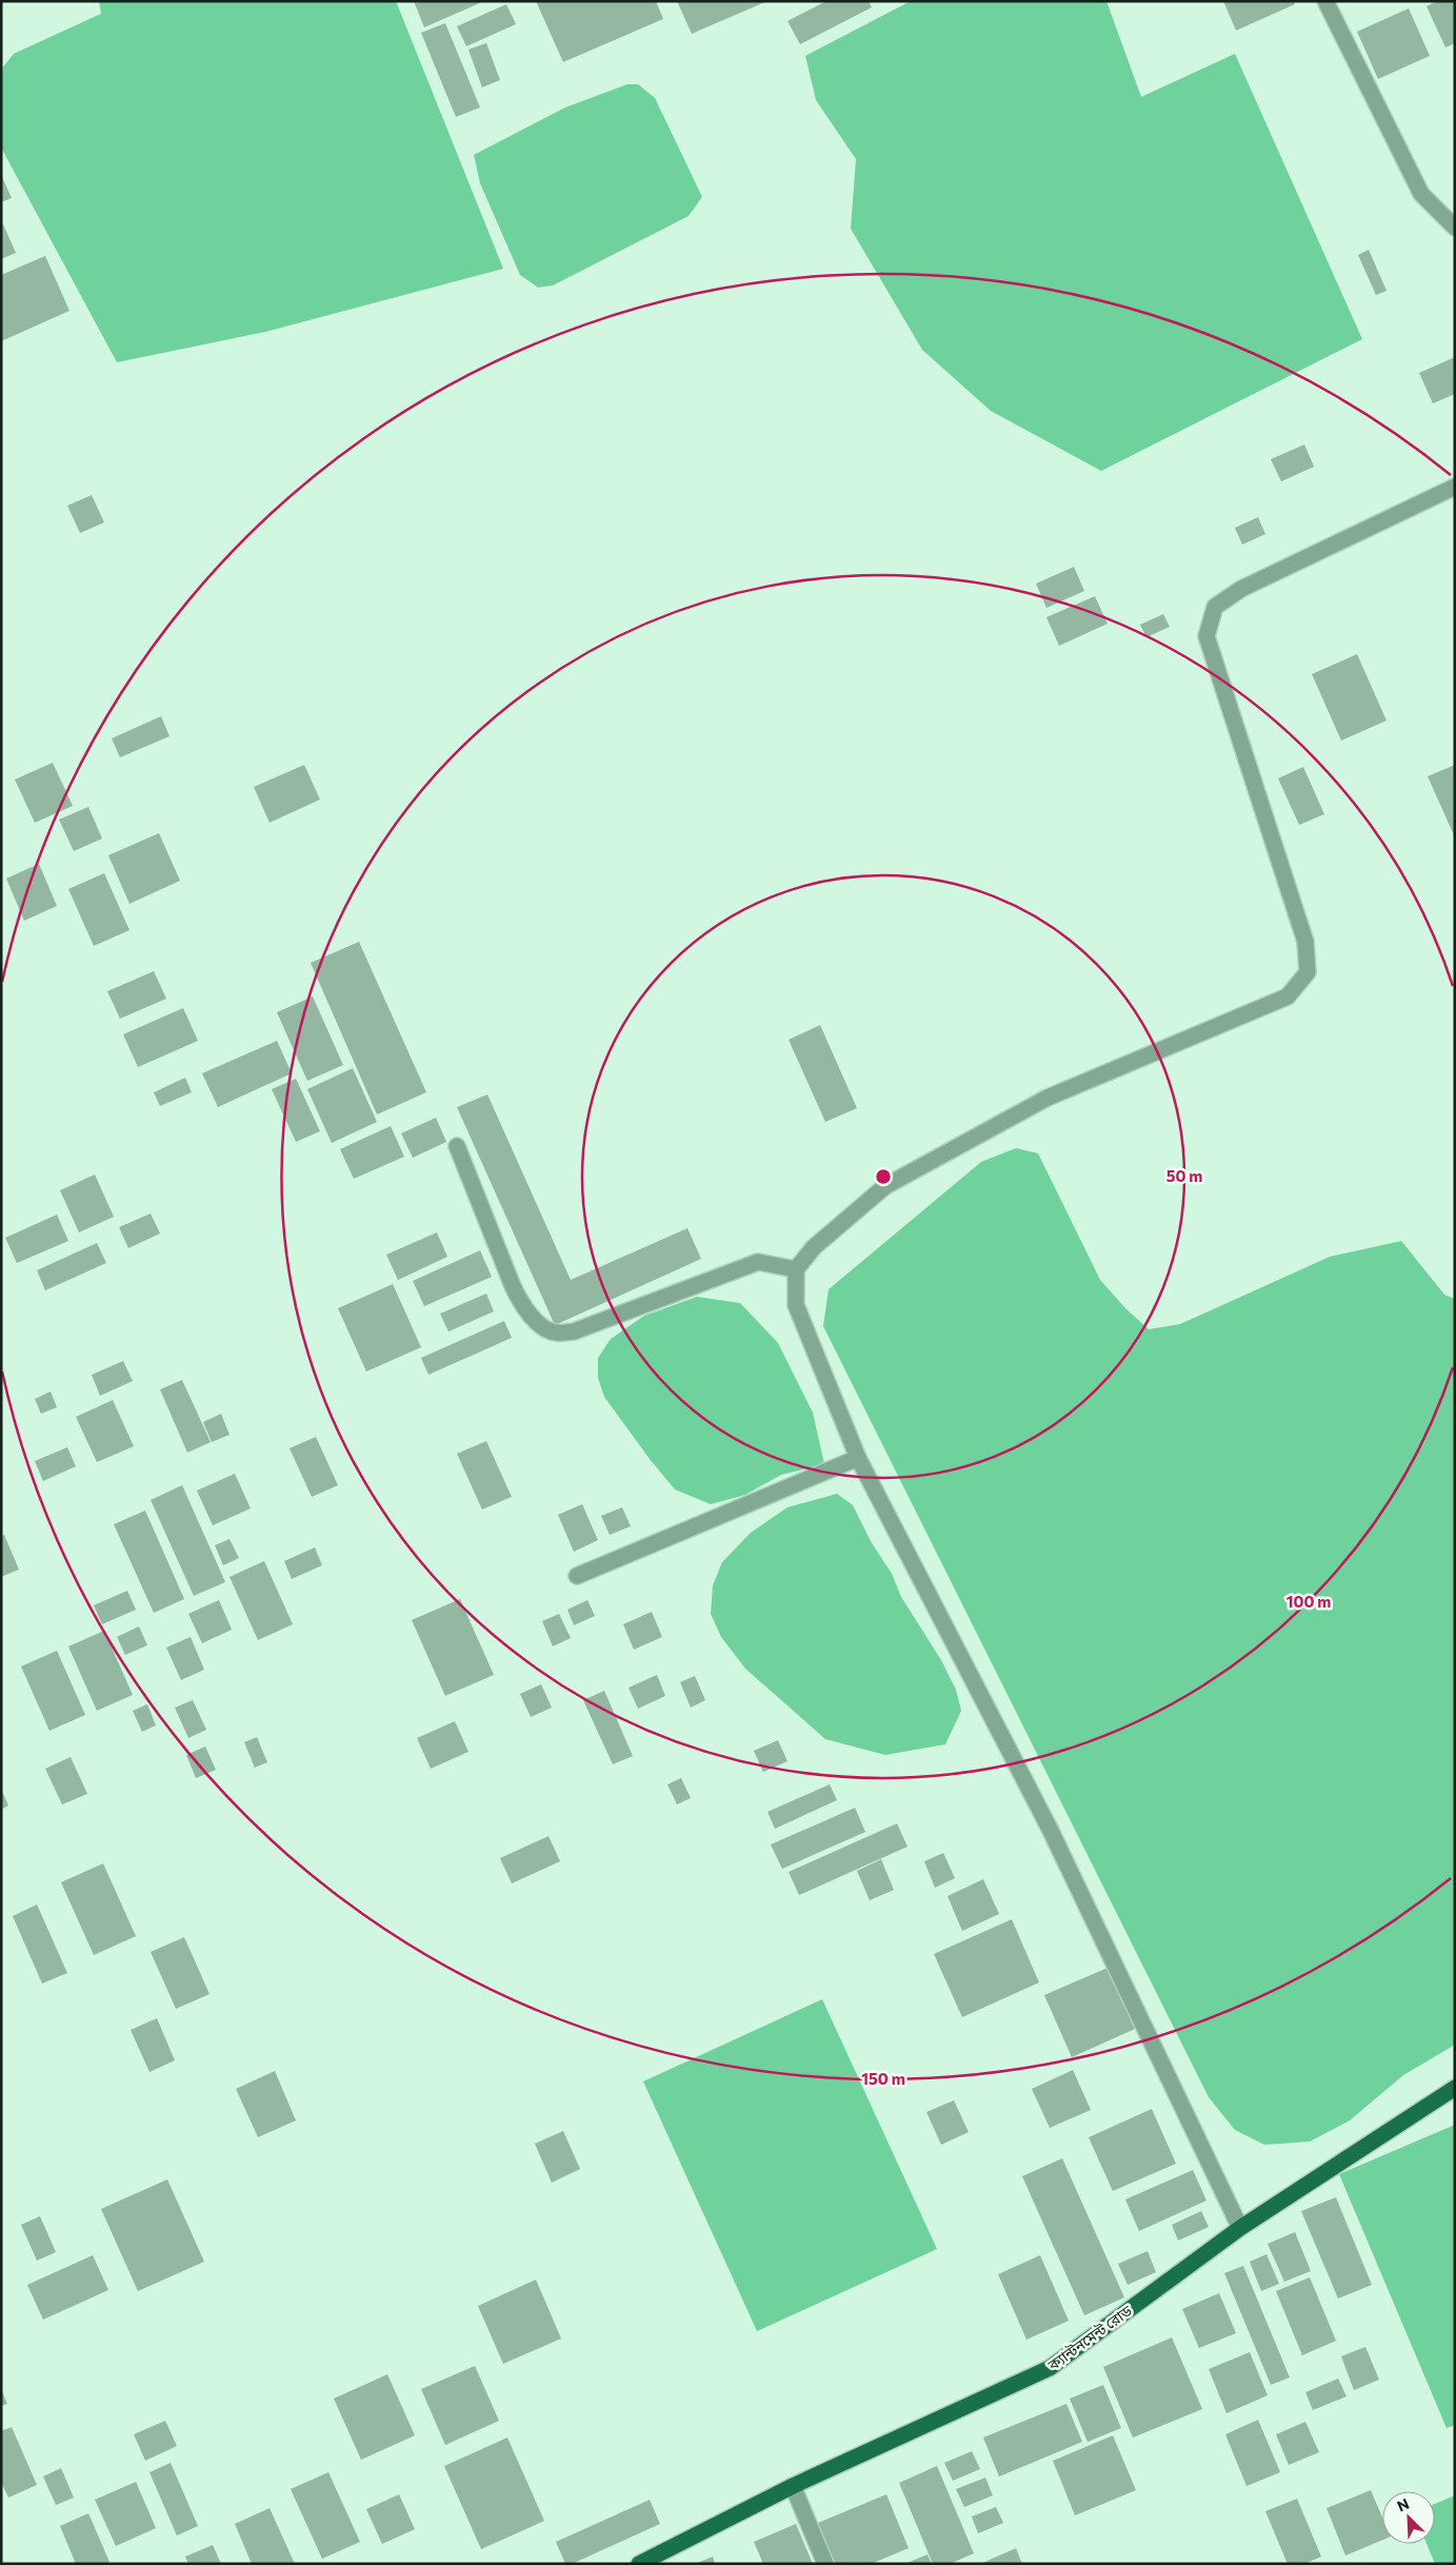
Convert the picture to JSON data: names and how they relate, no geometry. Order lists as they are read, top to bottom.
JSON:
{
  "streets": {
    "main road": ["ক্যান্টনমেন্ট রোড"]
  },
  "north": "top left",
  "rings": ["50 m", "100 m", "150 m"]
}
